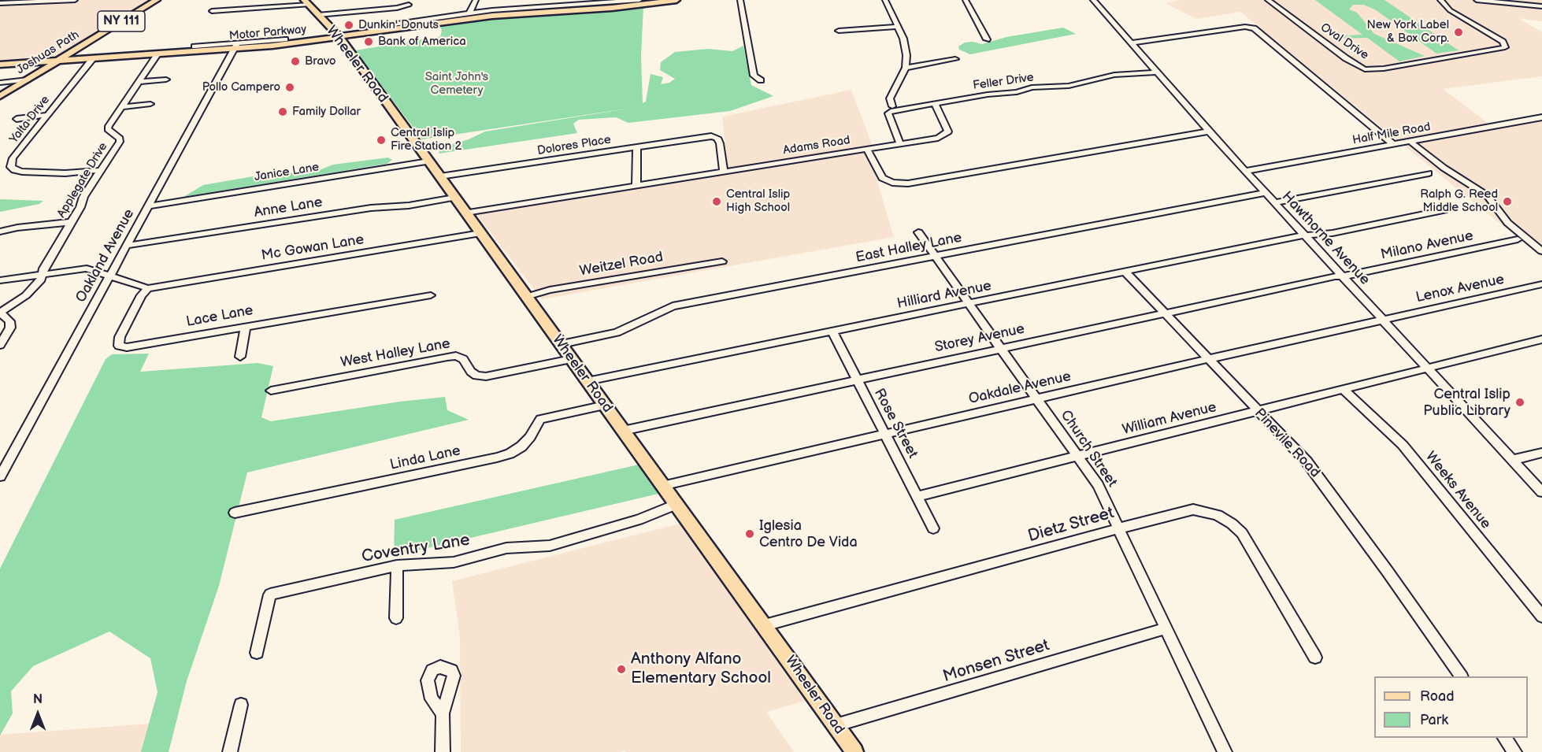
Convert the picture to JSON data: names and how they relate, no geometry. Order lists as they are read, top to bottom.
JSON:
{
  "streets": {
    "main road": [
      "NY 111",
      "Motor Parkway",
      "Joshuas Path",
      "Wheeler Road"
    ],
    "street": [
      "Oval Drive",
      "Feller Drive",
      "Yalta Drive",
      "Half Mile Road",
      "Dolores Place",
      "Adams Road",
      "Janice Lane",
      "Applegate Drive",
      "Anne Lane",
      "Hawthorne Avenue",
      "Milano Avenue",
      "Mc Gowan Lane",
      "East Halley Lane",
      "Oakland Avenue",
      "Weitzel Road",
      "Lenox Avenue",
      "Hilliard Avenue",
      "Lace Lane",
      "Storey Avenue",
      "West Halley Lane",
      "Oakdale Avenue",
      "William Avenue",
      "Rose Street",
      "Pinevile Road",
      "Church Street",
      "Linda Lane",
      "Weeks Avenue",
      "Dietz Street",
      "Coventry Lane",
      "Monsen Street"
    ]
  },
  "crossings": [
    ["Motor Parkway", "Joshuas Path"],
    ["Motor Parkway", "Wheeler Road"],
    ["Motor Parkway", "Yalta Drive"],
    ["Motor Parkway", "Applegate Drive"],
    ["Motor Parkway", "Oakland Avenue"],
    ["Wheeler Road", "Dolores Place"],
    ["Wheeler Road", "Adams Road"],
    ["Wheeler Road", "Janice Lane"],
    ["Wheeler Road", "Anne Lane"],
    ["Wheeler Road", "Mc Gowan Lane"],
    ["Wheeler Road", "East Halley Lane"],
    ["Wheeler Road", "Weitzel Road"],
    ["Wheeler Road", "Hilliard Avenue"],
    ["Wheeler Road", "Storey Avenue"],
    ["Wheeler Road", "West Halley Lane"],
    ["Wheeler Road", "Oakdale Avenue"],
    ["Wheeler Road", "Linda Lane"],
    ["Wheeler Road", "Dietz Street"],
    ["Wheeler Road", "Coventry Lane"],
    ["Wheeler Road", "Monsen Street"],
    ["Feller Drive", "Hawthorne Avenue"],
    ["Yalta Drive", "Applegate Drive"],
    ["Half Mile Road", "Hawthorne Avenue"],
    ["Dolores Place", "Adams Road"],
    ["Adams Road", "Hawthorne Avenue"],
    ["Janice Lane", "Oakland Avenue"],
    ["Anne Lane", "Oakland Avenue"],
    ["Hawthorne Avenue", "Milano Avenue"],
    ["Hawthorne Avenue", "East Halley Lane"],
    ["Hawthorne Avenue", "Lenox Avenue"],
    ["Hawthorne Avenue", "Hilliard Avenue"],
    ["Hawthorne Avenue", "Storey Avenue"],
    ["Hawthorne Avenue", "Oakdale Avenue"],
    ["Hawthorne Avenue", "William Avenue"],
    ["Milano Avenue", "Storey Avenue"],
    ["Mc Gowan Lane", "Lace Lane"],
    ["East Halley Lane", "Church Street"],
    ["Lenox Avenue", "Oakdale Avenue"],
    ["Hilliard Avenue", "Rose Street"],
    ["Hilliard Avenue", "Pinevile Road"],
    ["Hilliard Avenue", "Church Street"],
    ["Storey Avenue", "Rose Street"],
    ["Storey Avenue", "Pinevile Road"],
    ["Storey Avenue", "Church Street"],
    ["Oakdale Avenue", "Rose Street"],
    ["Oakdale Avenue", "Pinevile Road"],
    ["Oakdale Avenue", "Church Street"],
    ["William Avenue", "Rose Street"],
    ["William Avenue", "Pinevile Road"],
    ["William Avenue", "Church Street"],
    ["William Avenue", "Weeks Avenue"],
    ["Church Street", "Dietz Street"],
    ["Church Street", "Monsen Street"]
  ],
  "parks": ["Saint John's Cemetery"],
  "places": [
    "Dunkin' Donuts",
    "New York Label & Box Corp.",
    "Bank of America",
    "Bravo",
    "Pollo Campero",
    "Family Dollar",
    "Central Islip Fire Station 2",
    "Central Islip High School",
    "Ralph G. Reed Middle School",
    "Central Islip Public Library",
    "Iglesia Centro De Vida",
    "Anthony Alfano Elementary School"
  ],
  "legend": ["Road", "Park"],
  "north": "top"
}
